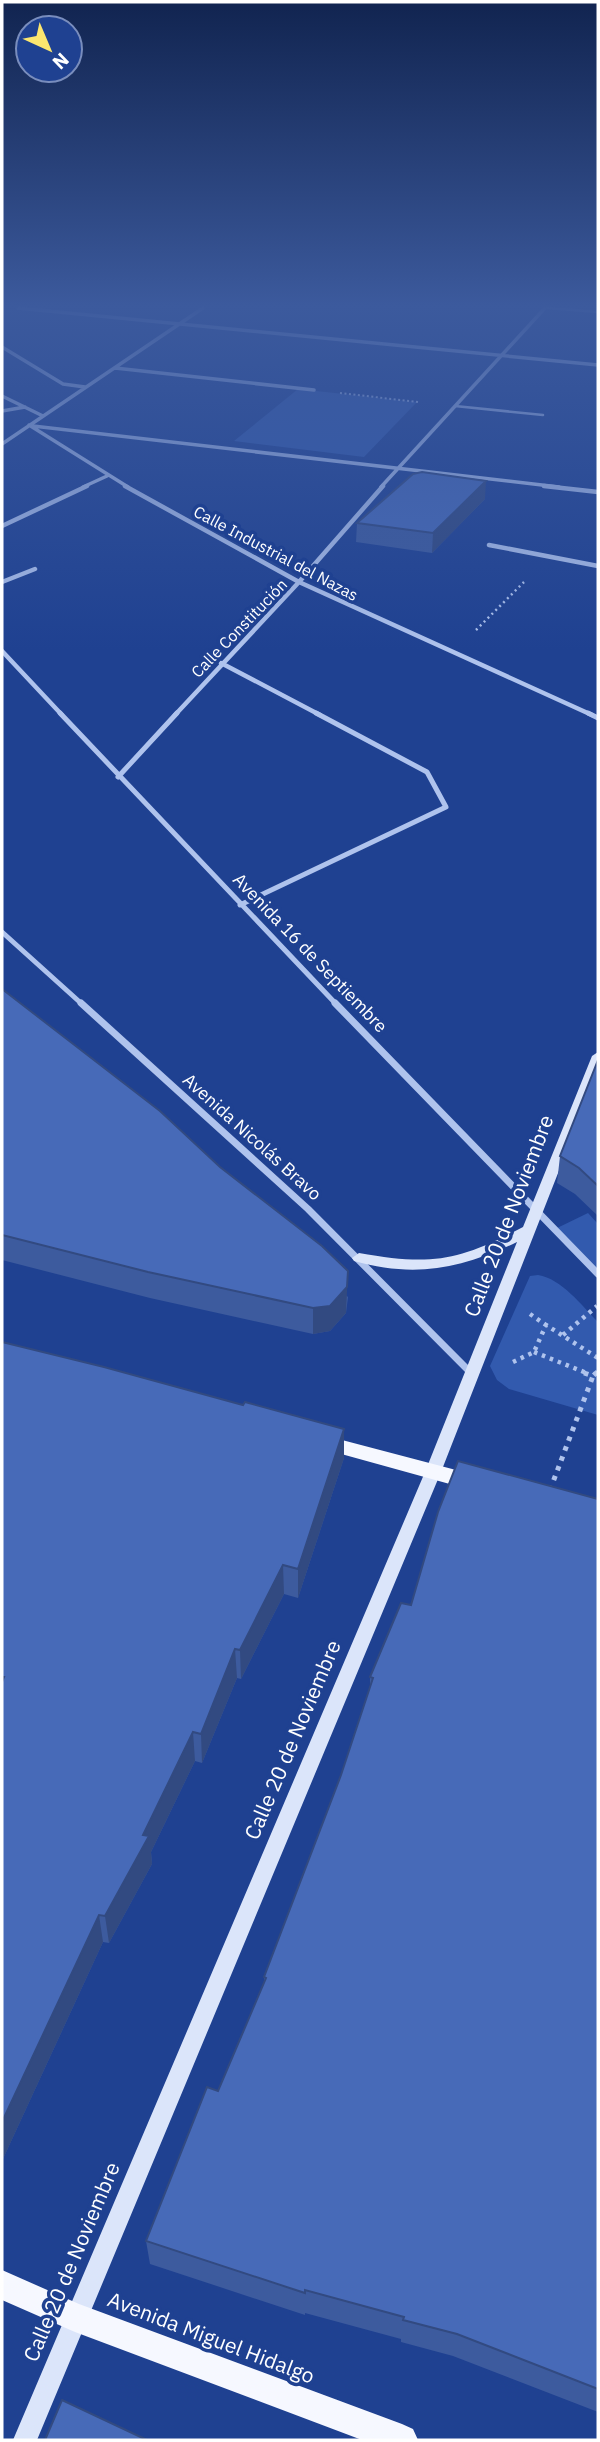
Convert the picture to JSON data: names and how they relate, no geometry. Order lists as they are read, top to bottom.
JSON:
{
  "streets": {
    "main road": ["Calle 20 de Noviembre", "Avenida Miguel Hidalgo"],
    "street": [
      "Calle Industrial del Nazas",
      "Calle Constitución",
      "Avenida 16 de Septiembre",
      "Avenida Nicolás Bravo"
    ]
  },
  "crossings": [
    ["Calle Industrial del Nazas", "Calle Constitución"],
    ["Calle Constitución", "Avenida 16 de Septiembre"],
    ["Avenida 16 de Septiembre", "Calle 20 de Noviembre"],
    ["Avenida Nicolás Bravo", "Calle 20 de Noviembre"],
    ["Calle 20 de Noviembre", "Avenida Miguel Hidalgo"]
  ],
  "north": "bottom right"
}
